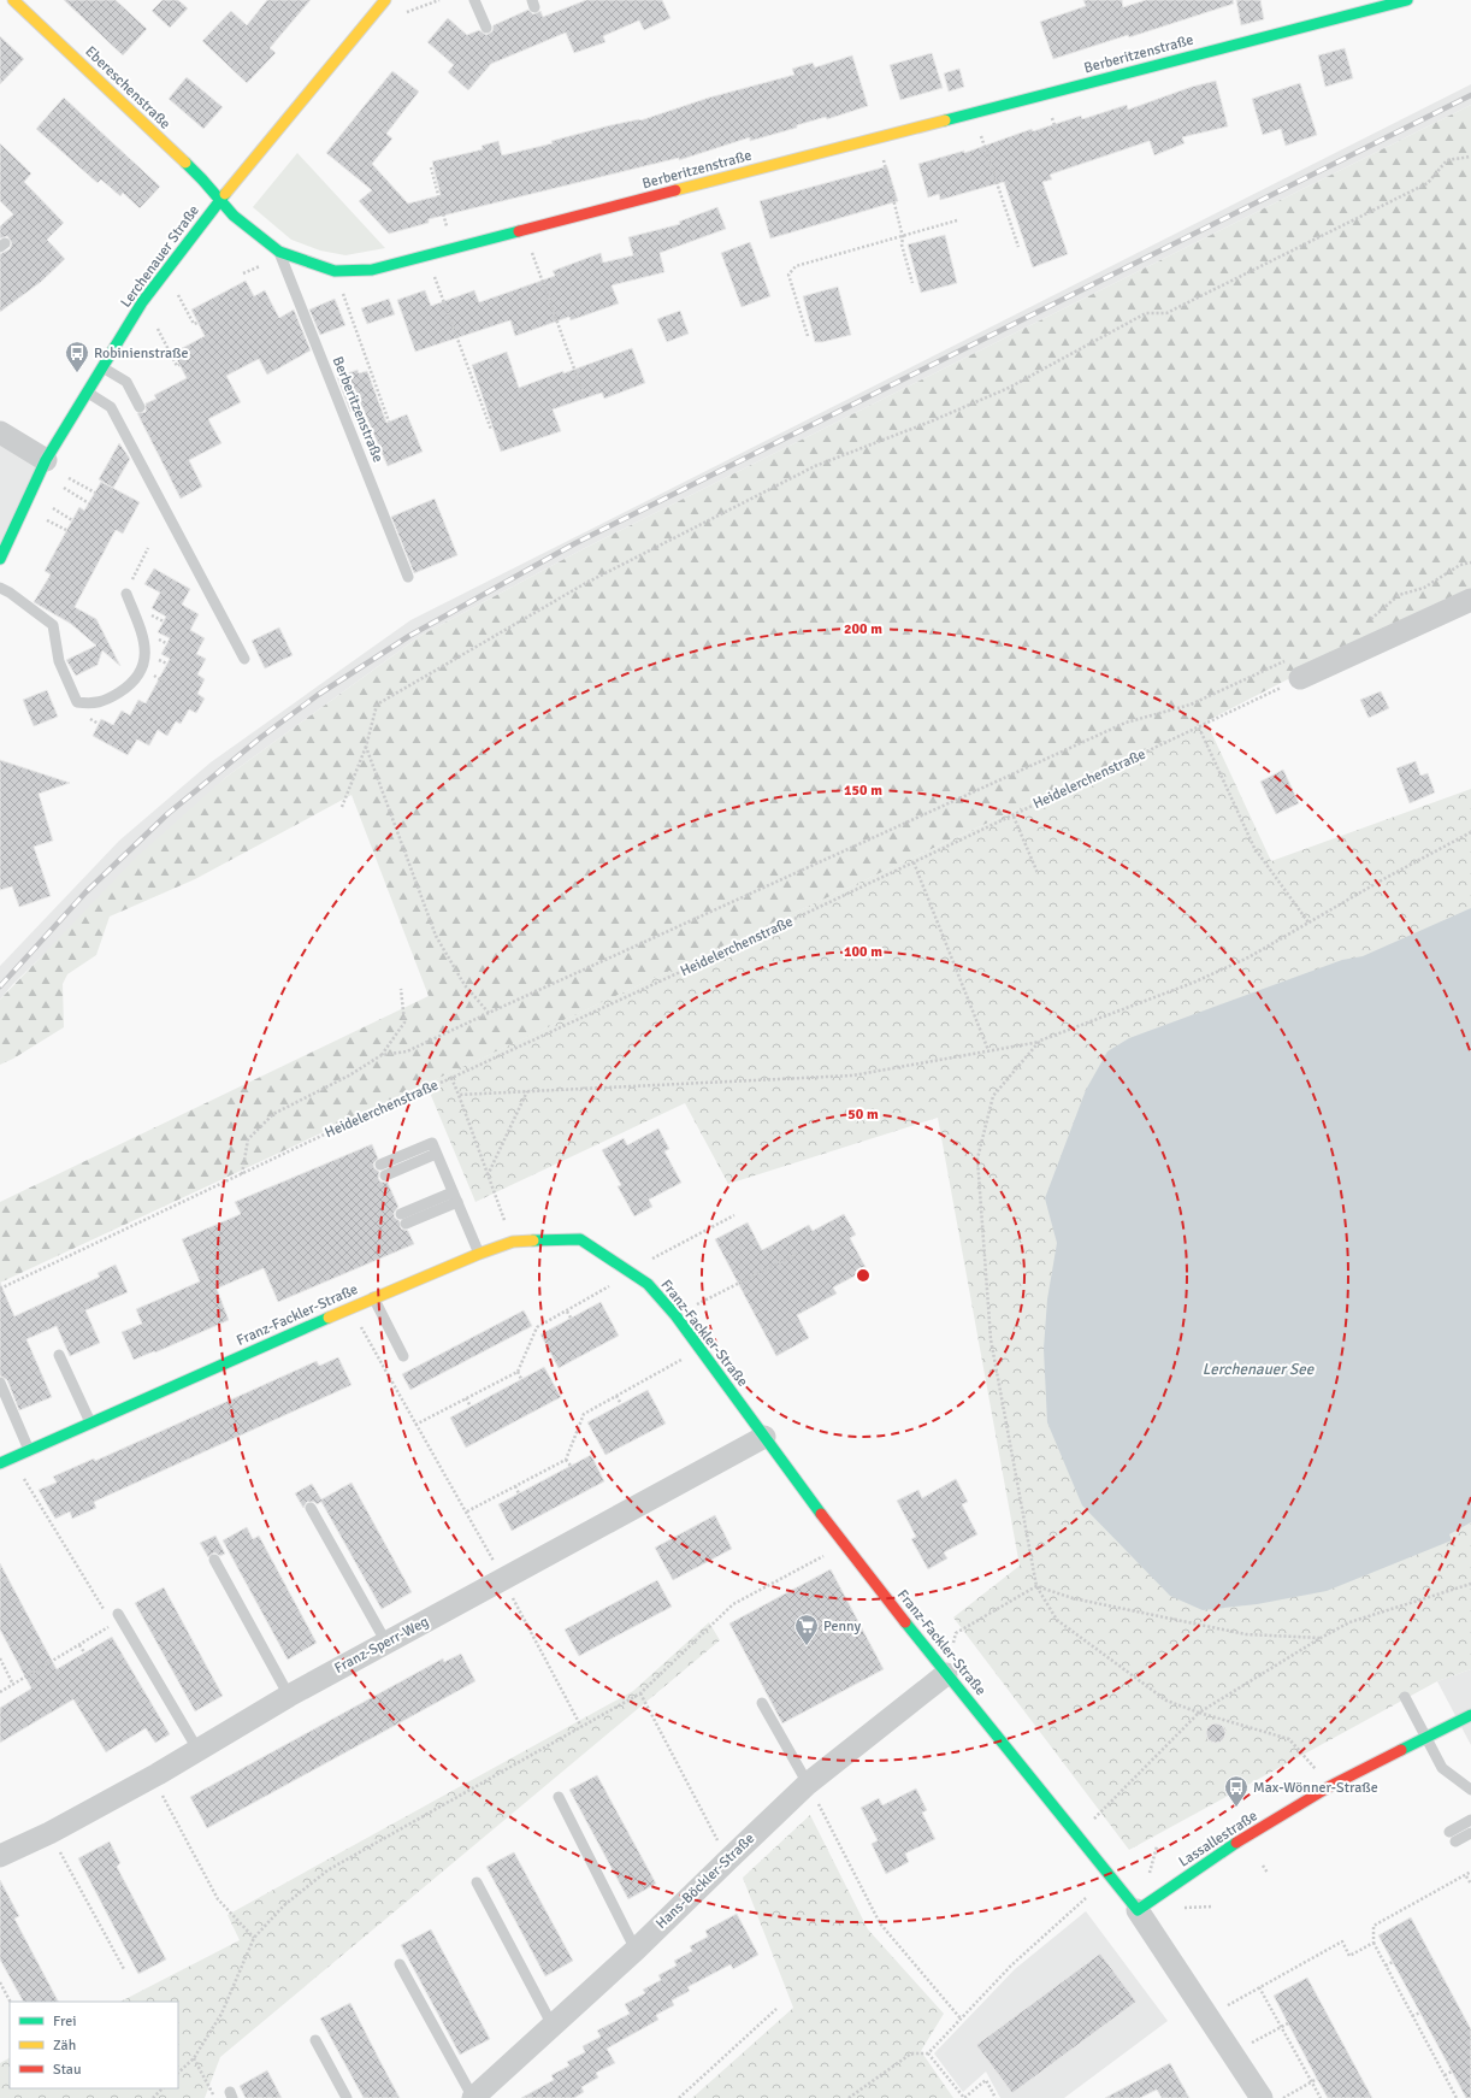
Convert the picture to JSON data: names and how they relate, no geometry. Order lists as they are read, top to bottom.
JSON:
{
  "streets": {
    "street": [
      "Berberitzenstraße",
      "Ebereschenstraße",
      "Lerchenauer Straße",
      "Franz-Fackler-Straße",
      "Franz-Sperr-Weg",
      "Lassallestraße",
      "Hans-Böckler-Straße"
    ],
    "path": ["Heidelerchenstraße"]
  },
  "crossings": [
    ["Berberitzenstraße", "Ebereschenstraße"],
    ["Berberitzenstraße", "Lerchenauer Straße"],
    ["Ebereschenstraße", "Lerchenauer Straße"],
    ["Franz-Fackler-Straße", "Franz-Sperr-Weg"],
    ["Franz-Fackler-Straße", "Lassallestraße"],
    ["Franz-Fackler-Straße", "Hans-Böckler-Straße"]
  ],
  "water": ["Lerchenauer See"],
  "places": {
    "bus stop": ["Robinienstraße", "Max-Wönner-Straße"],
    "supermarket": ["Penny"]
  },
  "legend": ["Frei", "Zäh", "Stau"],
  "rings": [
    "200 m",
    "150 m",
    "100 m",
    "50 m"
  ]
}
